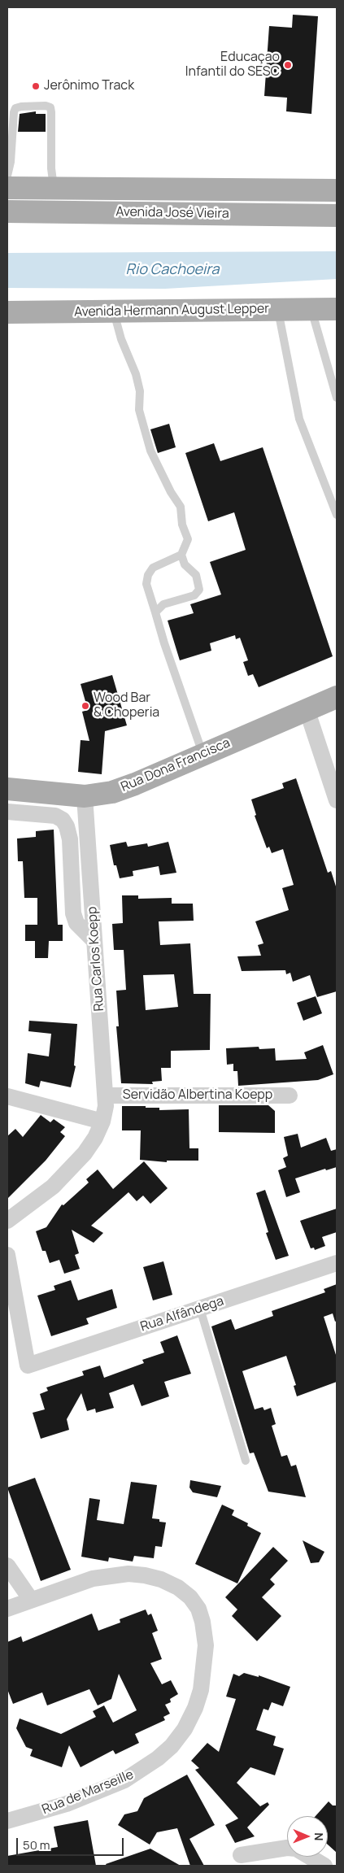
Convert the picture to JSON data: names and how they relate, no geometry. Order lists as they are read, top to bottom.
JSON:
{
  "streets": {
    "main road": ["Avenida José Vieira", "Avenida Hermann August Lepper", "Rua Dona Francisca"],
    "street": [
      "Rua Carlos Koepp",
      "Servidão Albertina Koepp",
      "Rua Alfândega",
      "Rua de Marseille"
    ]
  },
  "crossings": [
    ["Rua Dona Francisca", "Rua Carlos Koepp"],
    ["Rua Carlos Koepp", "Servidão Albertina Koepp"]
  ],
  "water": ["Rio Cachoeira"],
  "places": ["Educaçao Infantil do SESC", "Jerônimo Track", "Wood Bar & Choperia"],
  "scale_bar": "50 m",
  "north": "right"
}
